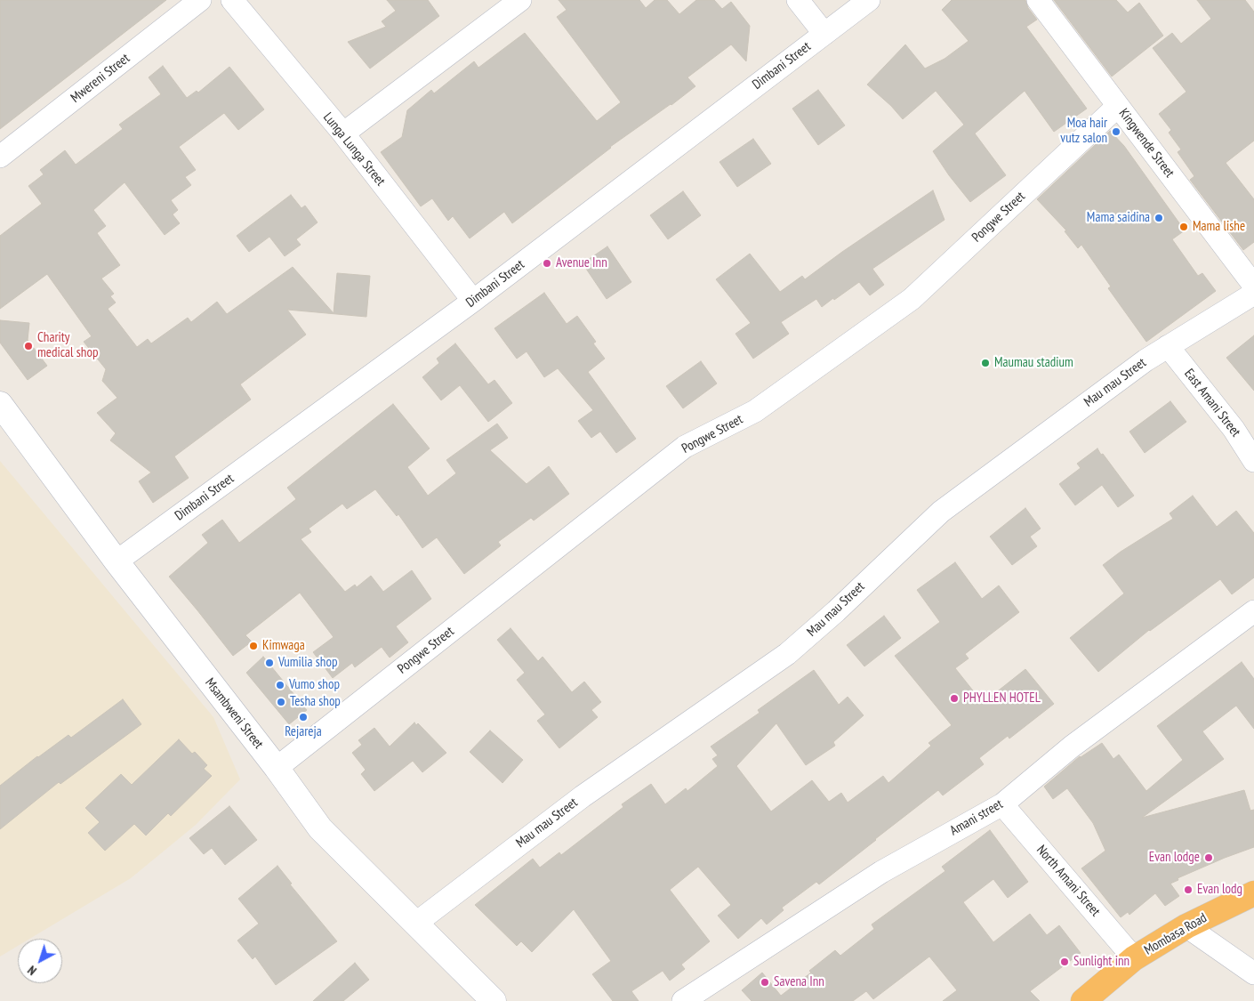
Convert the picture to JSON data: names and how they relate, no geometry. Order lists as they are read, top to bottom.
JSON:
{
  "streets": {
    "highway": ["Mombasa Road"],
    "main road": ["Msambweni Street"],
    "street": [
      "Dimbani Street",
      "Mwereni Street",
      "Kingwende Street",
      "Lunga Lunga Street",
      "Pongwe Street",
      "Mau mau Street",
      "East Amani Street",
      "Amani street",
      "North Amani Street"
    ]
  },
  "crossings": [
    ["Dimbani Street", "Lunga Lunga Street"],
    ["Dimbani Street", "Msambweni Street"],
    ["Kingwende Street", "Pongwe Street"],
    ["Pongwe Street", "Msambweni Street"],
    ["Mau mau Street", "East Amani Street"],
    ["Mau mau Street", "Msambweni Street"],
    ["Amani street", "North Amani Street"],
    ["North Amani Street", "Mombasa Road"]
  ],
  "places": [
    "Moa hair vutz salon",
    "Mama saidina",
    "Mama lishe",
    "Avenue Inn",
    "Charity medical shop",
    "Maumau stadium",
    "Kimwaga",
    "Vumilia shop",
    "Vumo shop",
    "PHYLLEN HOTEL",
    "Tesha shop",
    "Rejareja",
    "Evan lodge",
    "Evan lodg",
    "Sunlight inn",
    "Savena Inn"
  ],
  "north": "bottom left"
}
